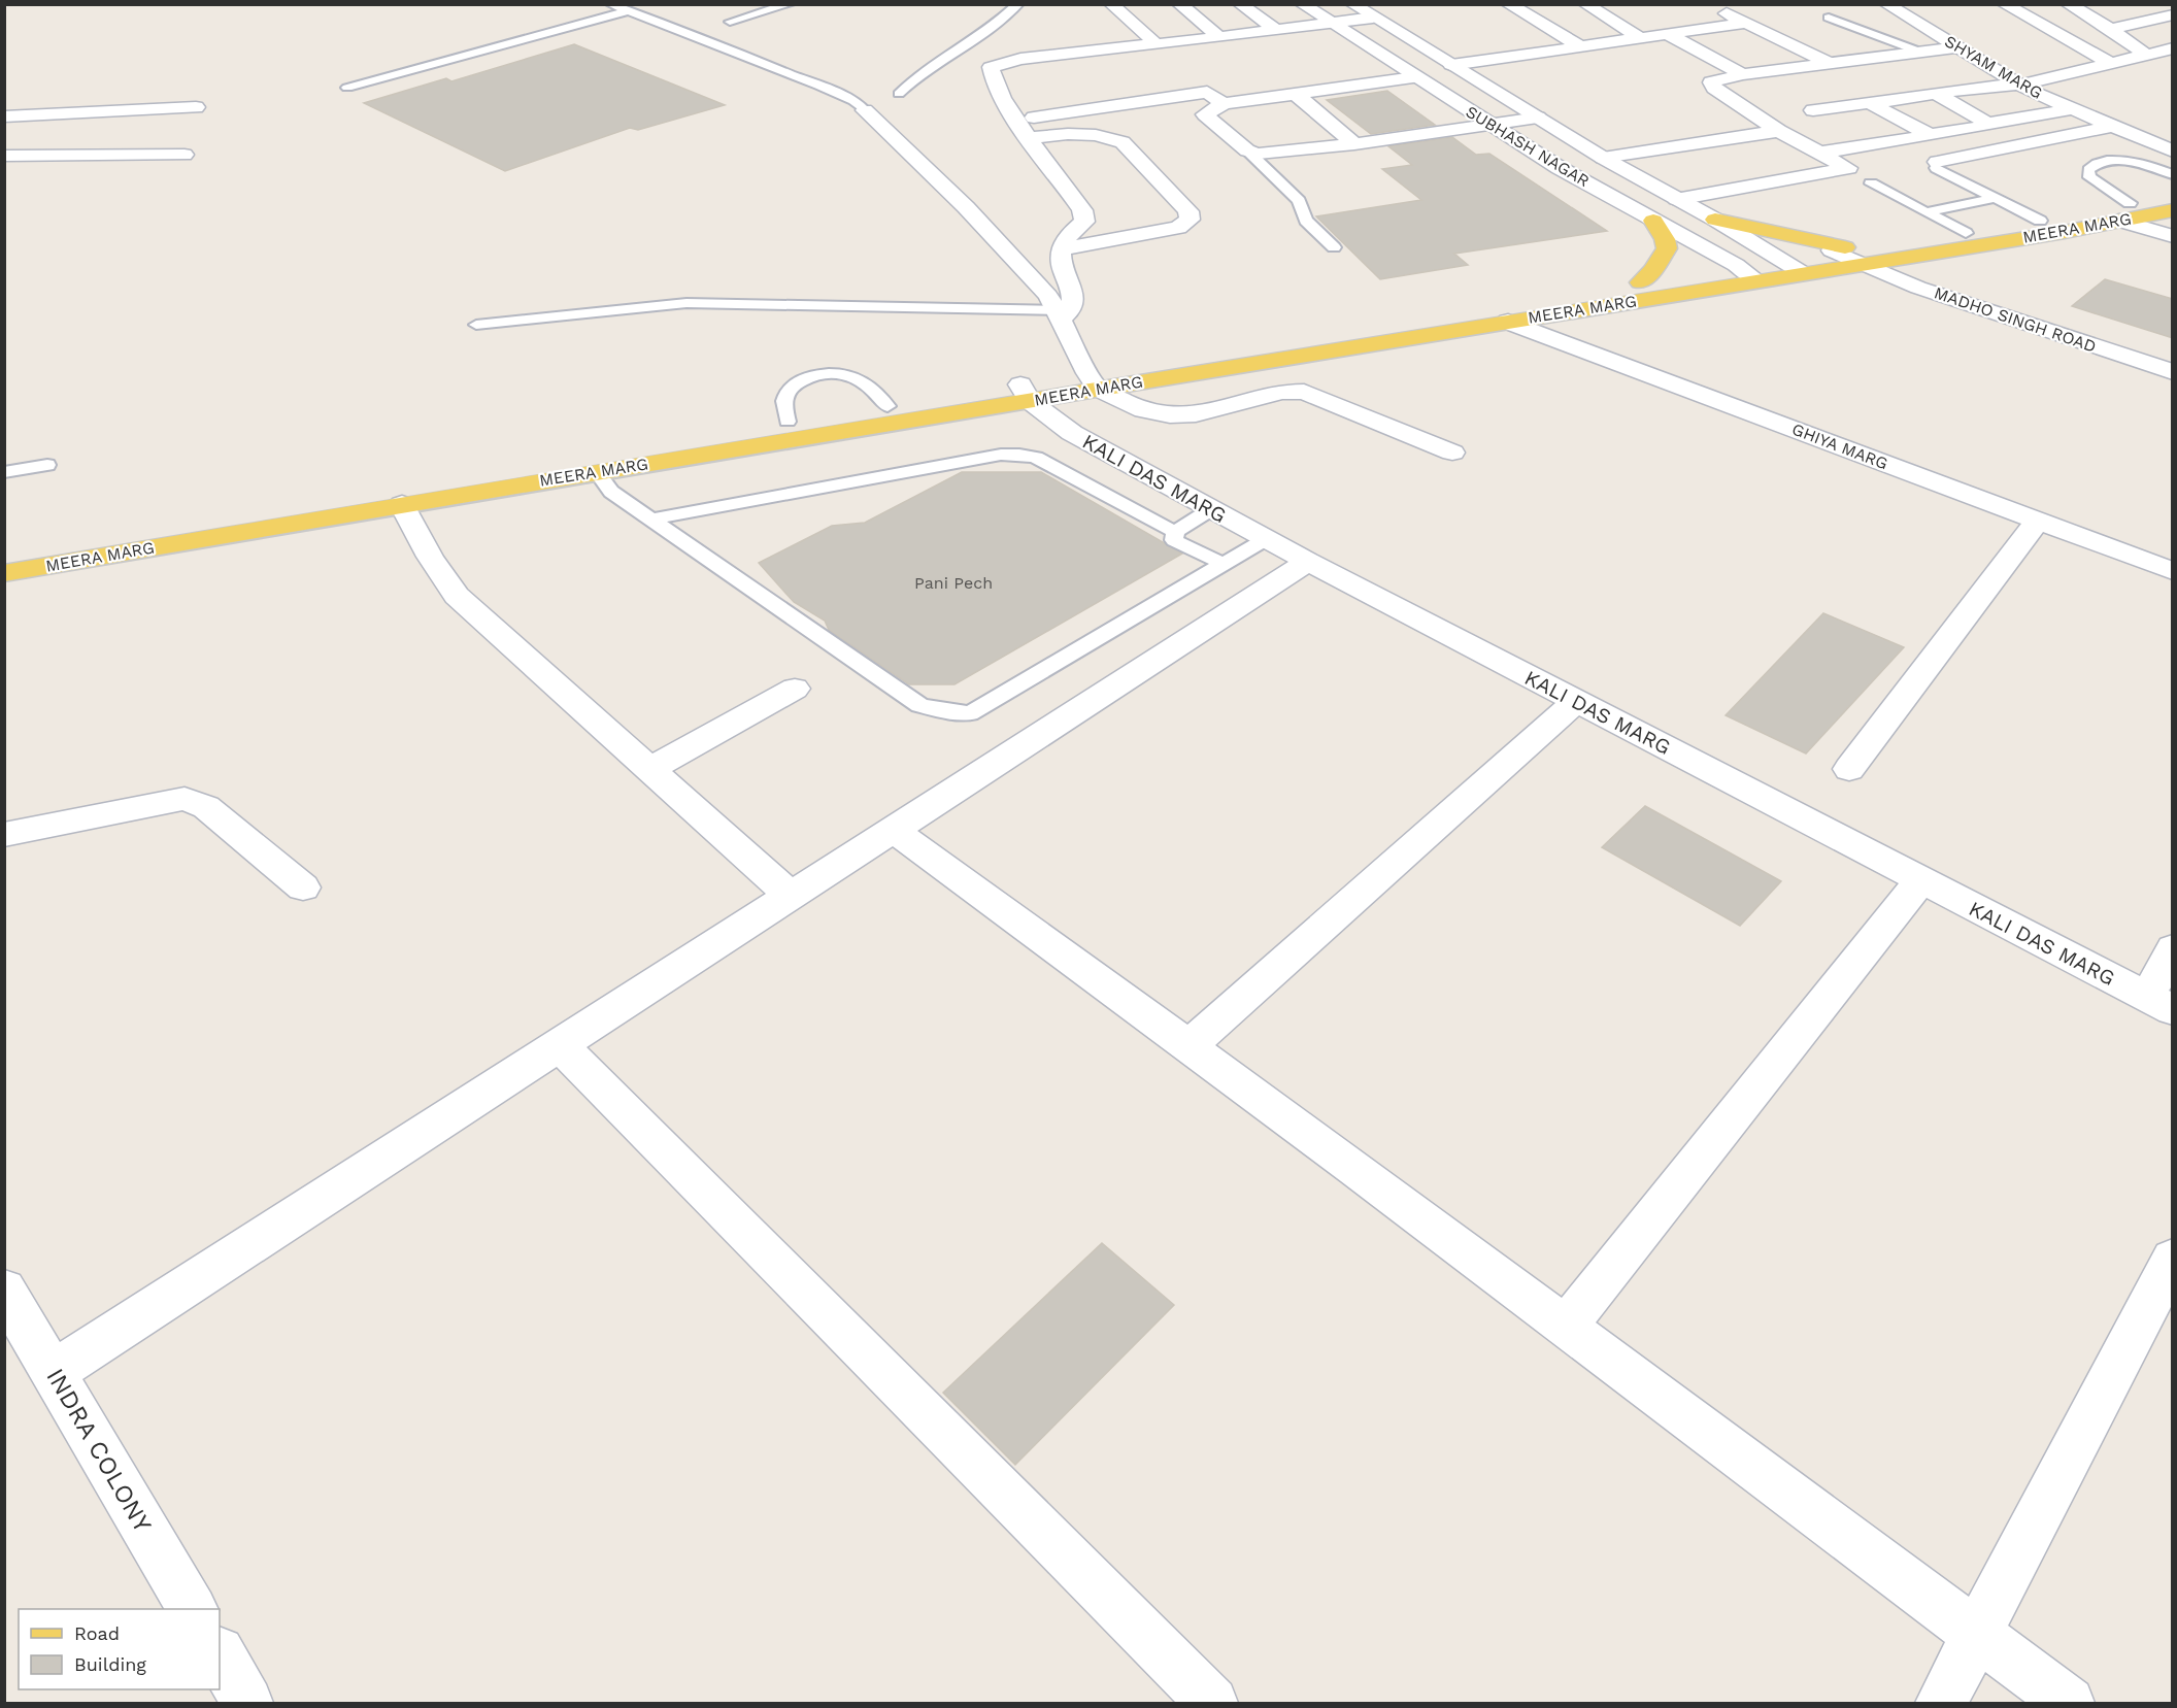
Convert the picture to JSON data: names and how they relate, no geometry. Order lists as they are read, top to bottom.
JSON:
{
  "streets": {
    "main road": ["MEERA MARG"],
    "street": [
      "SHYAM MARG",
      "SUBHASH NAGAR",
      "MADHO SINGH ROAD",
      "GHIYA MARG",
      "KALI DAS MARG",
      "INDRA COLONY"
    ]
  },
  "crossings": [
    ["SUBHASH NAGAR", "MEERA MARG"],
    ["MEERA MARG", "MADHO SINGH ROAD"],
    ["MEERA MARG", "GHIYA MARG"],
    ["MEERA MARG", "KALI DAS MARG"]
  ],
  "house_numbers": ["Pani Pech"],
  "legend": ["Road", "Building"]
}
